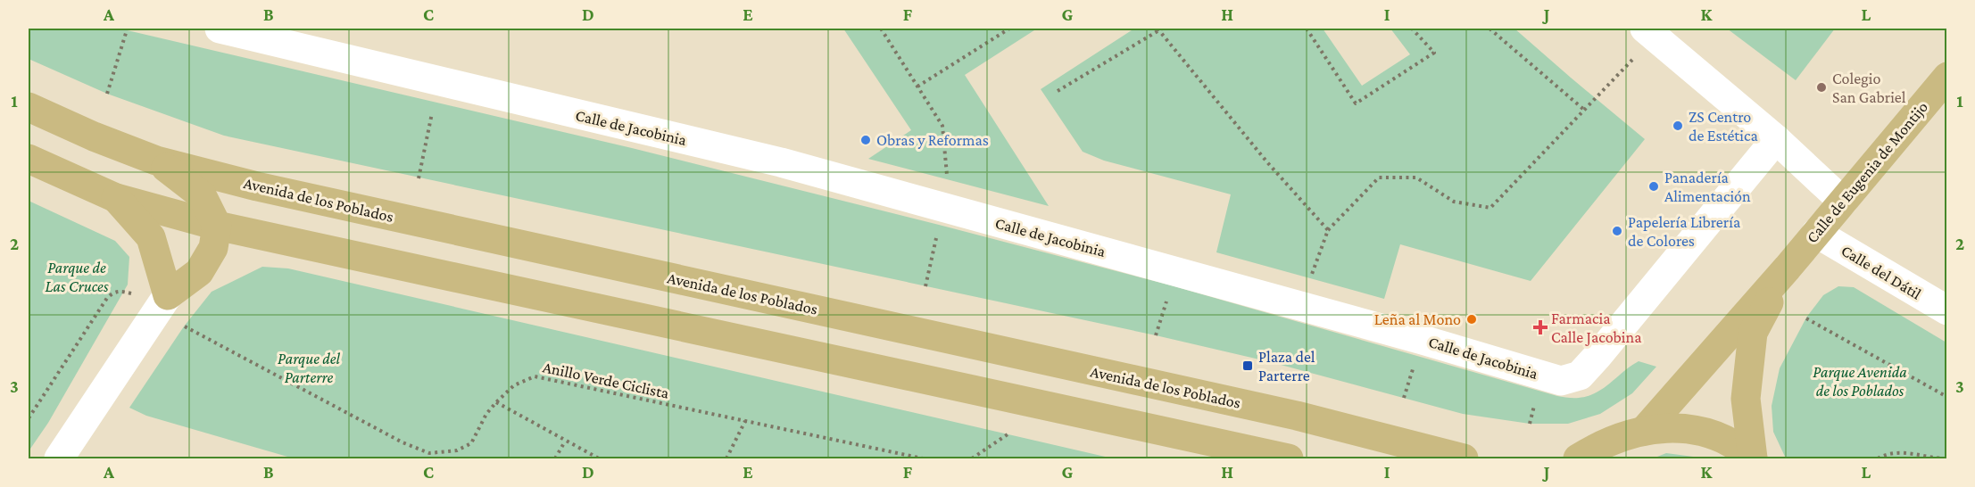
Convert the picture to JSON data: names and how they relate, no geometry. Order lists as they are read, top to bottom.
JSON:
{
  "streets": {
    "main road": ["Calle de Eugenia de Montijo", "Avenida de los Poblados"],
    "street": ["Calle de Jacobinia", "Calle del Dátil"],
    "path": ["Anillo Verde Ciclista"]
  },
  "crossings": [
    ["Calle de Eugenia de Montijo", "Calle del Dátil"]
  ],
  "parks": ["Parque de Las Cruces", "Parque del Parterre", "Parque Avenida de los Poblados"],
  "places": {
    "other": [
      "Colegio San Gabriel",
      "ZS Centro de Estética",
      "Obras y Reformas",
      "Panadería Alimentación",
      "Papelería Librería de Colores",
      "Leña al Mono"
    ],
    "health": ["Farmacia Calle Jacobina"],
    "transit": ["Plaza del Parterre"]
  },
  "grid": {
    "columns": [
      "A",
      "B",
      "C",
      "D",
      "E",
      "F",
      "G",
      "H",
      "I",
      "J",
      "K",
      "L"
    ],
    "rows": ["1", "2", "3"]
  }
}
